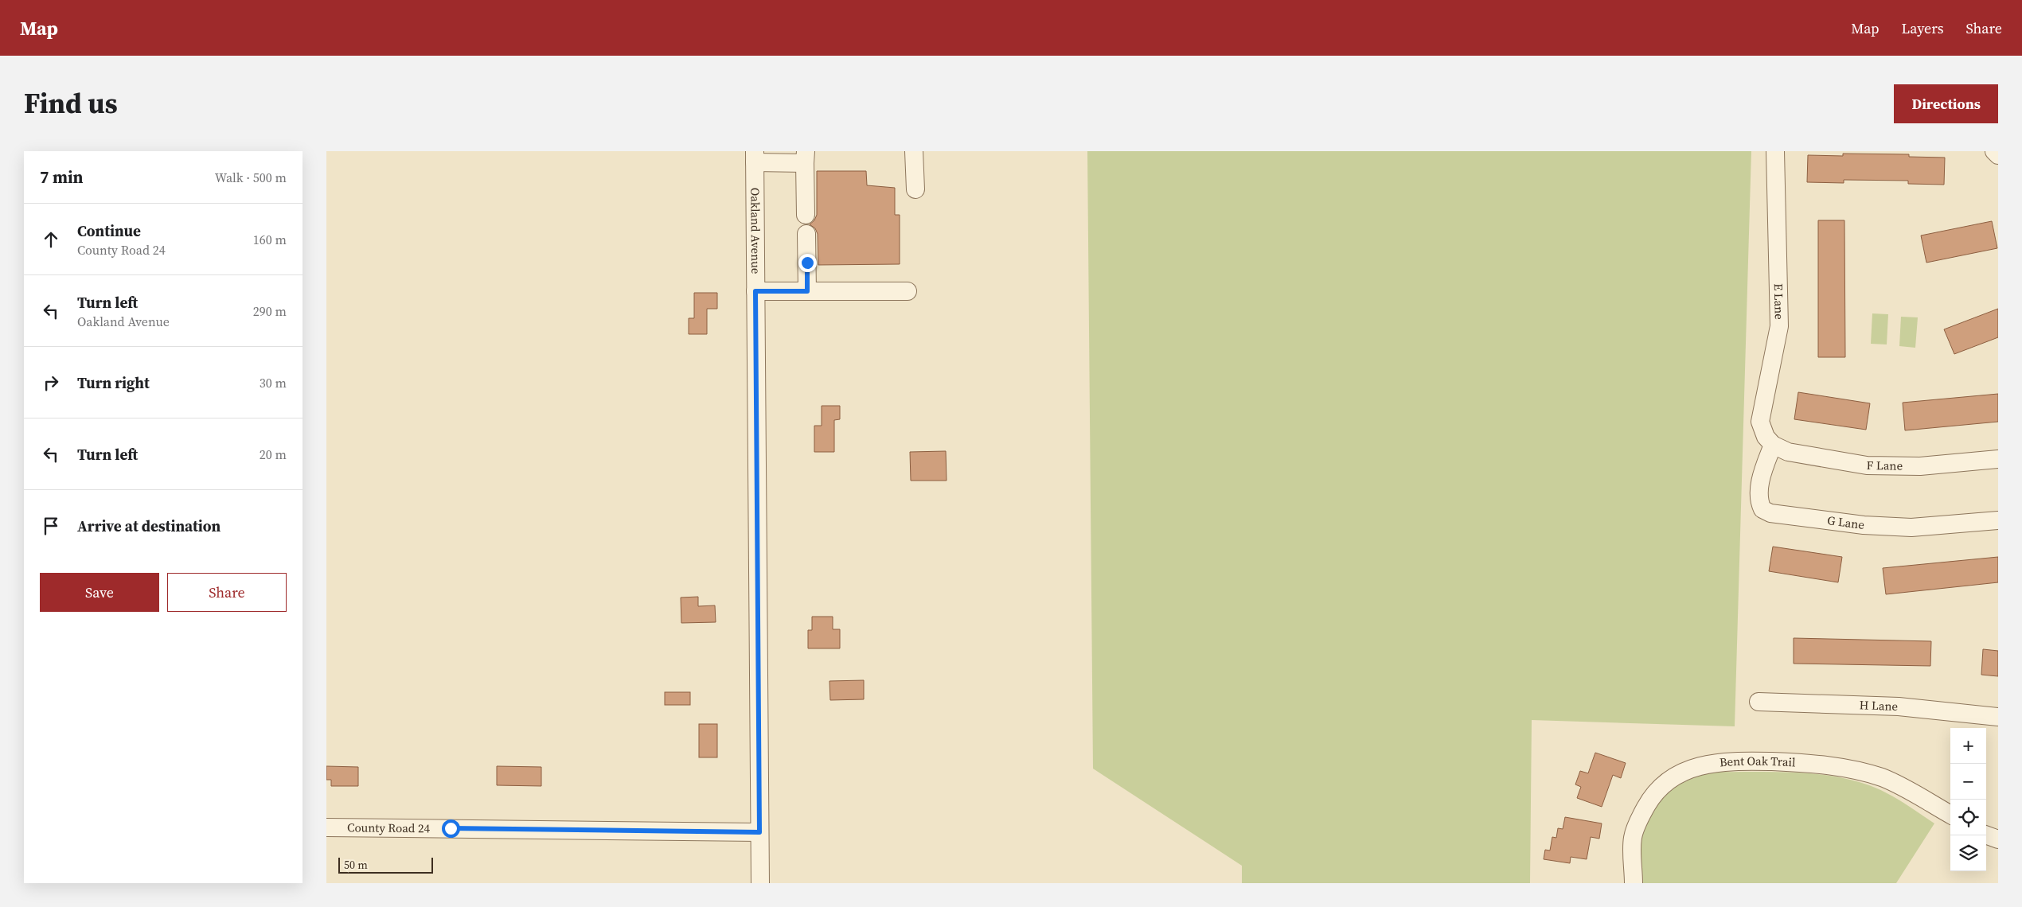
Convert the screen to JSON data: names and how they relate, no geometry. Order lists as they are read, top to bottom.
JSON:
{
  "streets": {
    "street": [
      "Oakland Avenue",
      "E Lane",
      "F Lane",
      "G Lane",
      "H Lane",
      "Bent Oak Trail",
      "County Road 24"
    ]
  },
  "crossings": [
    ["Oakland Avenue", "County Road 24"],
    ["E Lane", "F Lane"],
    ["E Lane", "G Lane"],
    ["F Lane", "G Lane"]
  ],
  "scale_bar": "50 m",
  "page": {
    "header": "Map",
    "nav": ["Map", "Layers", "Share"],
    "title": "Find us",
    "buttons": [
      "Directions",
      ["Save", "Share"]
    ],
    "heading": ["7 min", "Walk · 500 m"],
    "list": [
      ["Continue", "County Road 24", "160 m"],
      ["Turn left", "Oakland Avenue", "290 m"],
      ["Turn right", "30 m"],
      ["Turn left", "20 m"],
      "Arrive at destination"
    ],
    "map_buttons": ["+", "−"],
    "scale": "50 m"
  }
}
